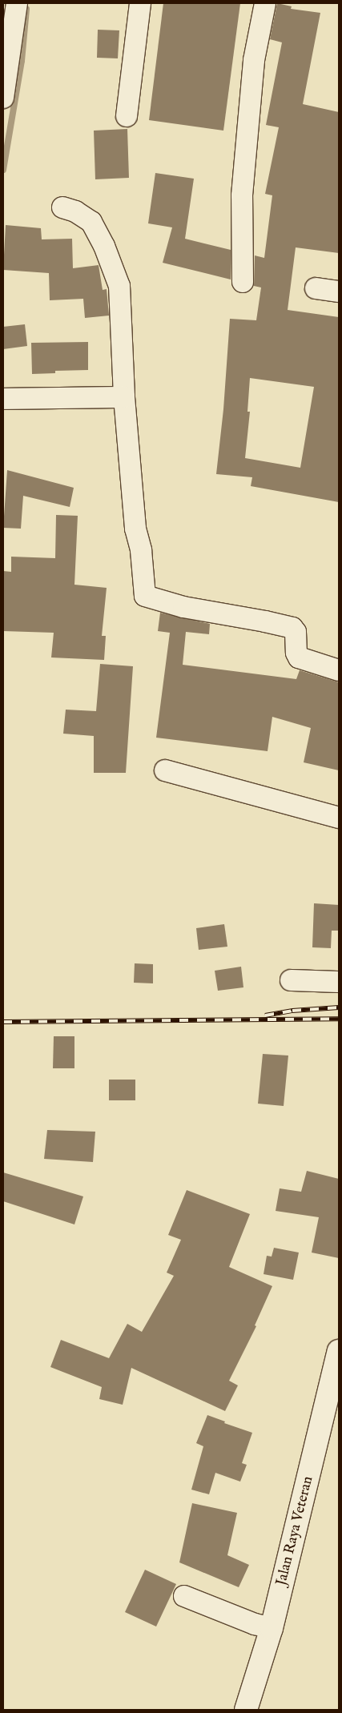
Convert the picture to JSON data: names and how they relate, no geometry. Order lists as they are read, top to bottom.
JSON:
{
  "streets": {
    "street": ["Jalan Raya Veteran"]
  }
}
